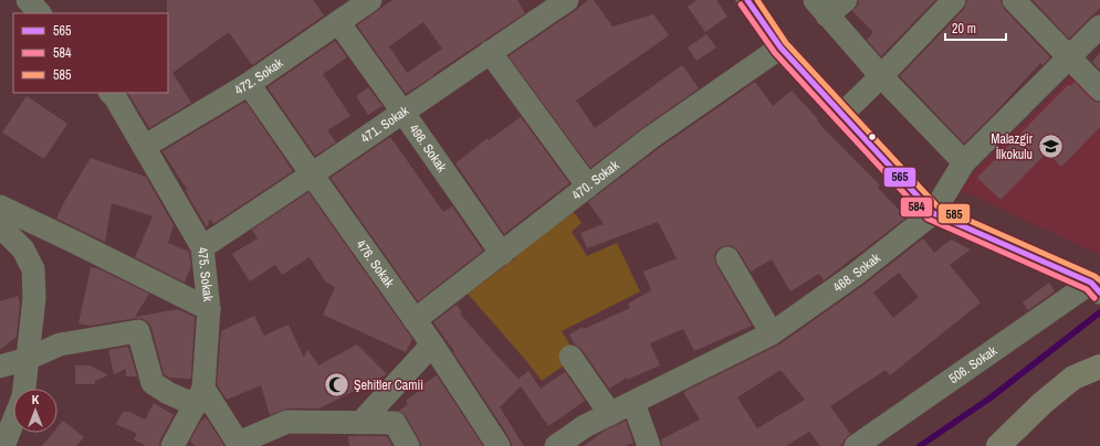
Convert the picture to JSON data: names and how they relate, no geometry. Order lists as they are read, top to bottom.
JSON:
{
  "streets": {
    "street": [
      "472. Sokak",
      "471. Sokak",
      "498. Sokak",
      "470. Sokak",
      "476. Sokak",
      "468. Sokak",
      "475. Sokak",
      "506. Sokak"
    ]
  },
  "crossings": [
    ["472. Sokak", "498. Sokak"],
    ["472. Sokak", "476. Sokak"],
    ["472. Sokak", "475. Sokak"],
    ["471. Sokak", "498. Sokak"],
    ["471. Sokak", "476. Sokak"],
    ["471. Sokak", "475. Sokak"],
    ["498. Sokak", "470. Sokak"],
    ["470. Sokak", "476. Sokak"]
  ],
  "places": {
    "school or university": ["Malazgir İlkokulu"],
    "mosque": ["Şehitler Camii"]
  },
  "lines": ["transit line 565", "transit line 585", "transit line 584"],
  "legend": ["565", "584", "585"],
  "scale_bar": "20 m",
  "north": "top"
}
